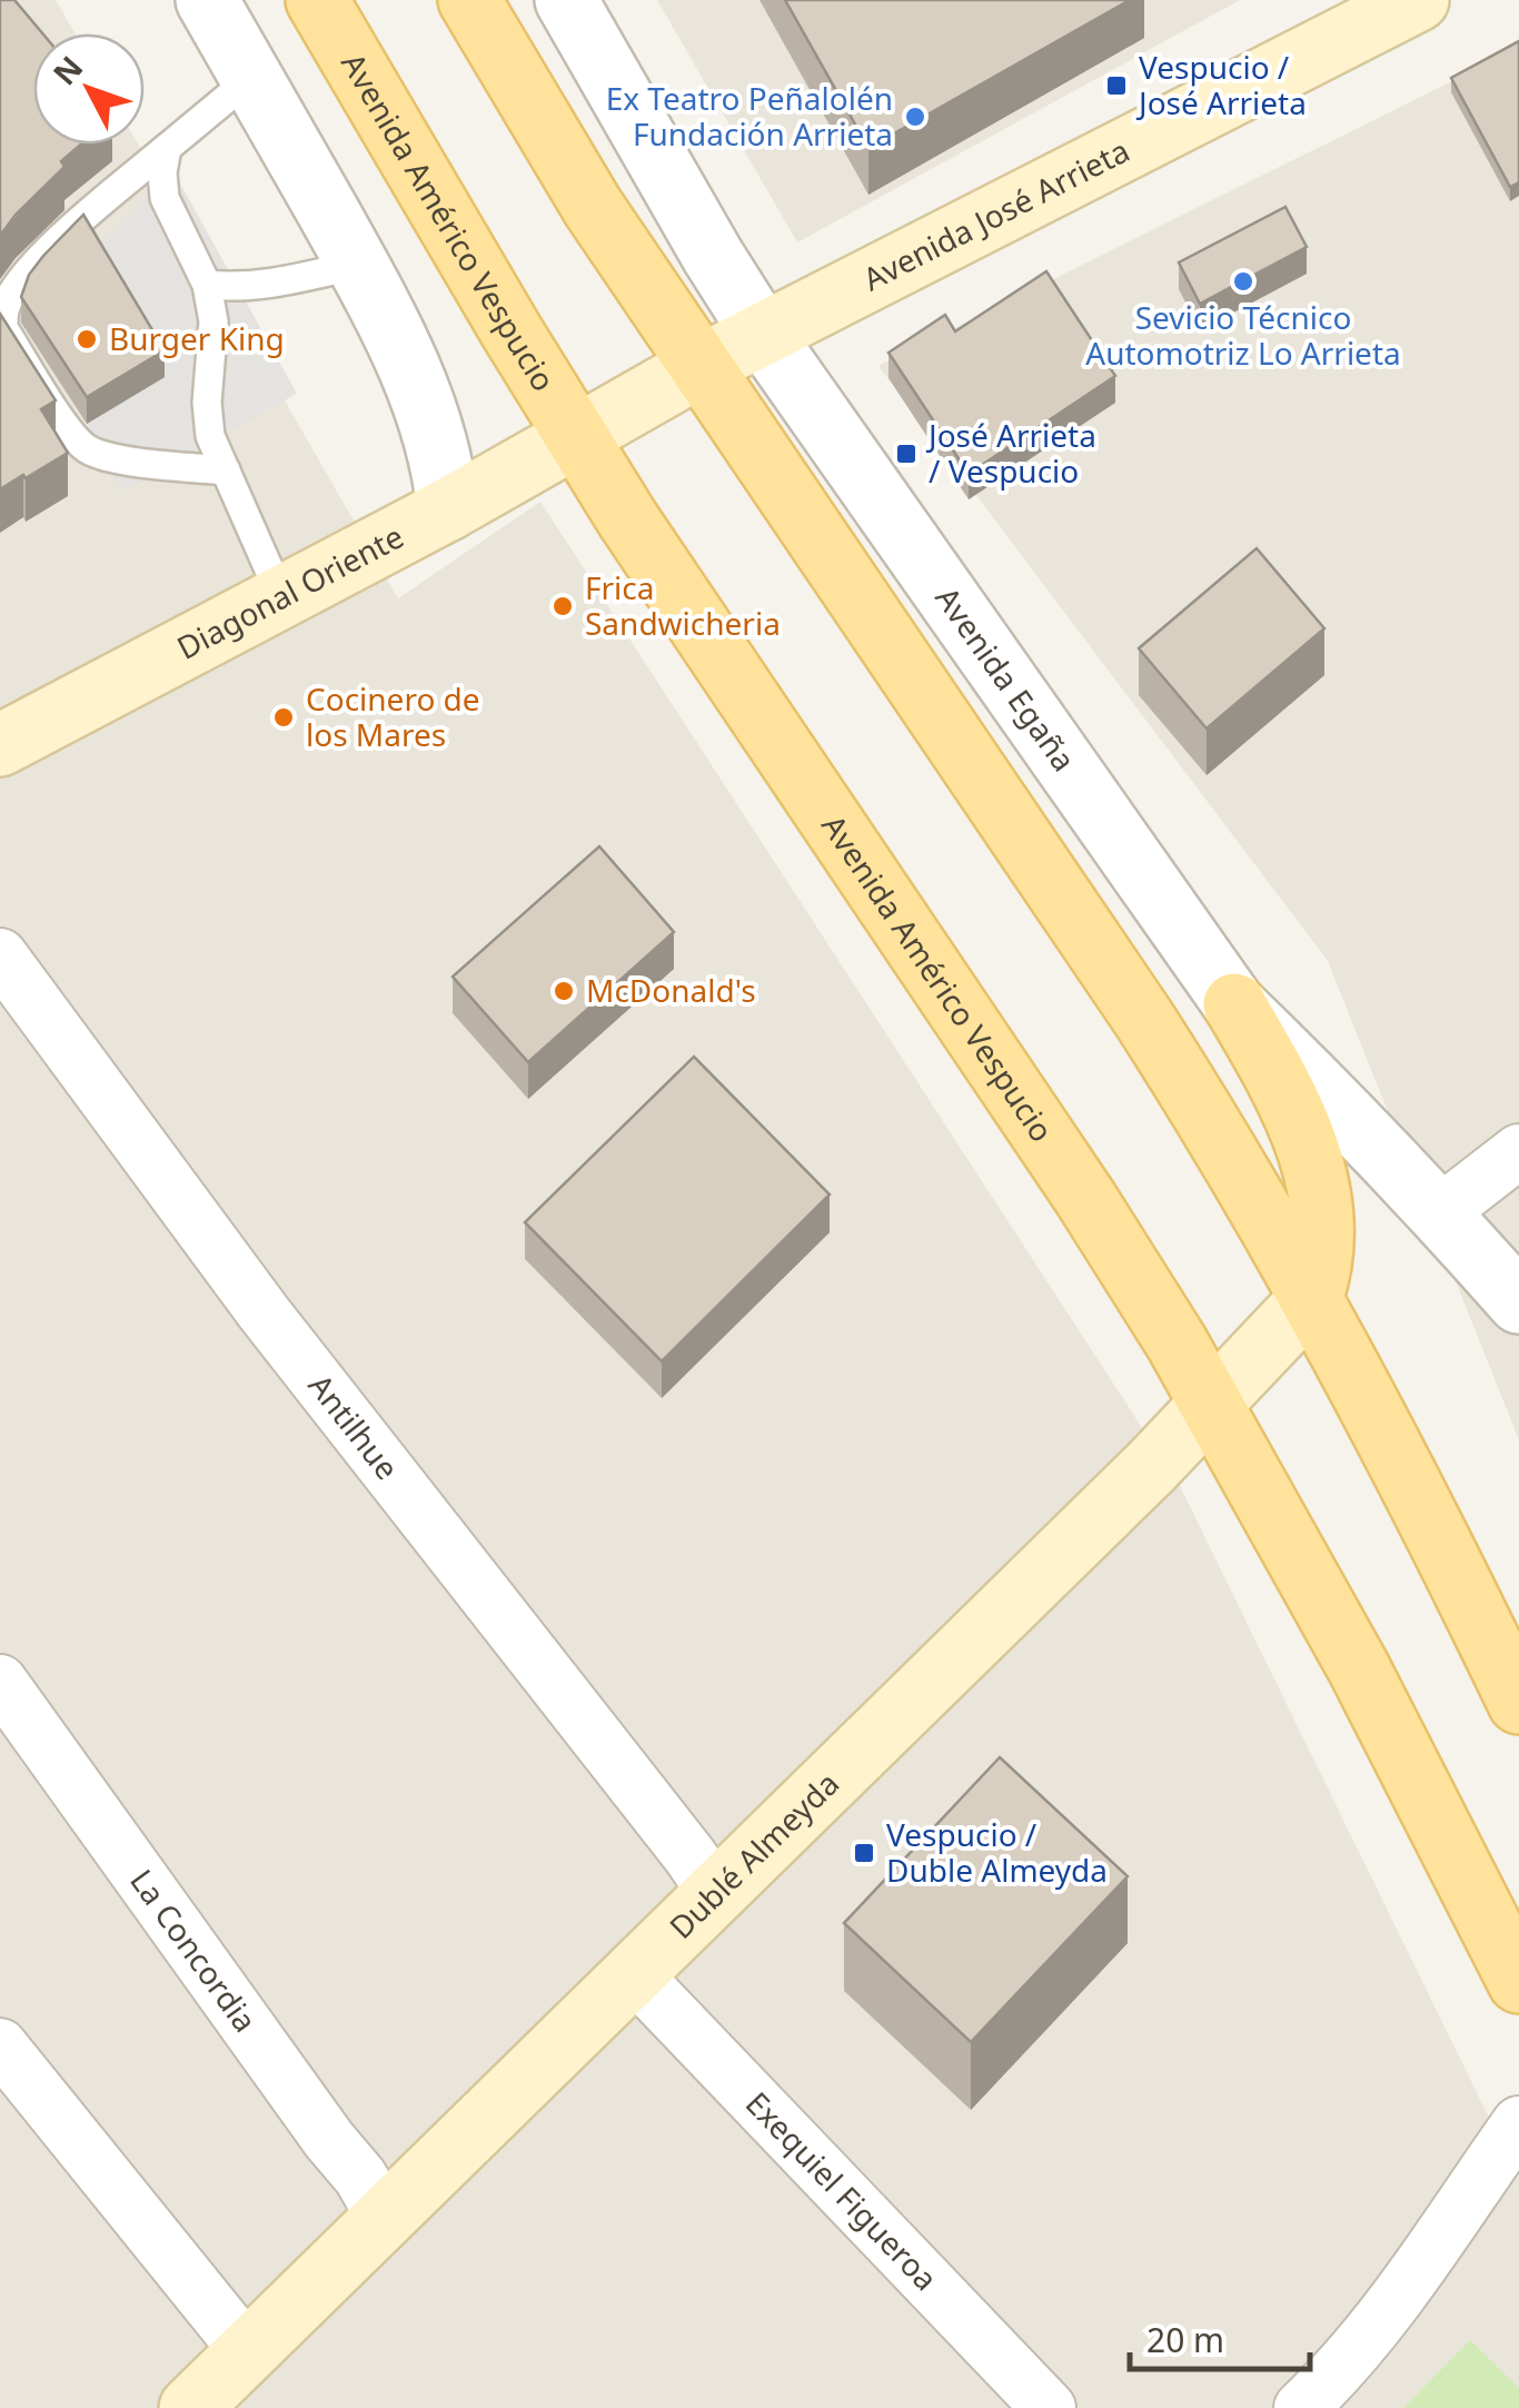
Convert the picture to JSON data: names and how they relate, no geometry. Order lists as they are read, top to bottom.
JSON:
{
  "streets": {
    "main road": [
      "Avenida José Arrieta",
      "Avenida Américo Vespucio",
      "Diagonal Oriente",
      "Dublé Almeyda"
    ],
    "street": [
      "Avenida Egaña",
      "Antilhue",
      "La Concordia",
      "Exequiel Figueroa"
    ]
  },
  "crossings": [
    ["Avenida José Arrieta", "Avenida Américo Vespucio"],
    ["Avenida José Arrieta", "Diagonal Oriente"],
    ["Avenida José Arrieta", "Avenida Egaña"],
    ["Avenida Américo Vespucio", "Diagonal Oriente"],
    ["Avenida Américo Vespucio", "Dublé Almeyda"],
    ["Antilhue", "Dublé Almeyda"],
    ["Dublé Almeyda", "La Concordia"],
    ["Dublé Almeyda", "Exequiel Figueroa"]
  ],
  "places": {
    "transit": ["Vespucio / José Arrieta", "José Arrieta / Vespucio", "Vespucio / Duble Almeyda"],
    "other": [
      "Ex Teatro Peñalolén Fundación Arrieta",
      "Sevicio Técnico Automotriz Lo Arrieta",
      "Burger King",
      "Frica Sandwicheria",
      "Cocinero de los Mares",
      "McDonald's"
    ]
  },
  "scale_bar": "20 m",
  "north": "top left"
}
